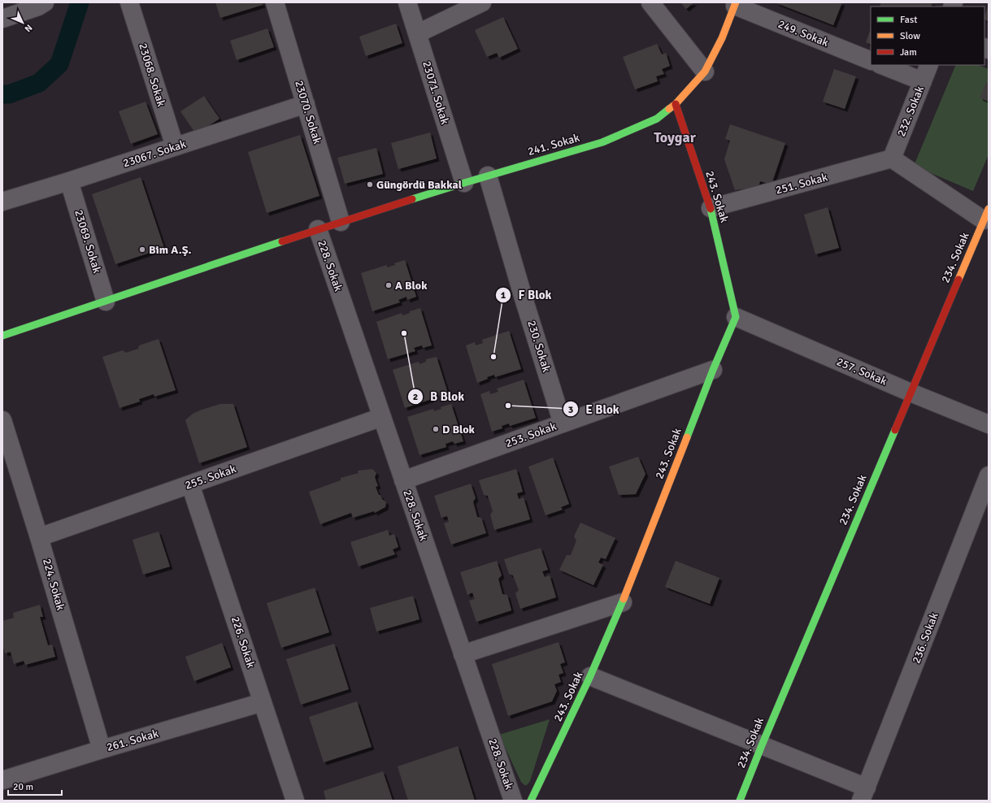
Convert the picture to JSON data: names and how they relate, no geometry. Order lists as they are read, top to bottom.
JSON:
{
  "streets": {
    "street": [
      "249. Sokak",
      "23068. Sokak",
      "23071. Sokak",
      "232. Sokak",
      "23070. Sokak",
      "241. Sokak",
      "23067. Sokak",
      "251. Sokak",
      "243. Sokak",
      "23069. Sokak",
      "234. Sokak",
      "228. Sokak",
      "230. Sokak",
      "257. Sokak",
      "253. Sokak",
      "255. Sokak",
      "224. Sokak",
      "236. Sokak",
      "226. Sokak",
      "261. Sokak"
    ]
  },
  "crossings": [
    ["249. Sokak", "241. Sokak"],
    ["23068. Sokak", "23067. Sokak"],
    ["23071. Sokak", "241. Sokak"],
    ["232. Sokak", "251. Sokak"],
    ["23070. Sokak", "241. Sokak"],
    ["23070. Sokak", "23067. Sokak"],
    ["241. Sokak", "243. Sokak"],
    ["241. Sokak", "23069. Sokak"],
    ["241. Sokak", "228. Sokak"],
    ["241. Sokak", "230. Sokak"],
    ["23067. Sokak", "23069. Sokak"],
    ["251. Sokak", "243. Sokak"],
    ["243. Sokak", "257. Sokak"],
    ["243. Sokak", "253. Sokak"],
    ["234. Sokak", "257. Sokak"],
    ["228. Sokak", "253. Sokak"],
    ["228. Sokak", "255. Sokak"],
    ["230. Sokak", "253. Sokak"],
    ["255. Sokak", "224. Sokak"],
    ["255. Sokak", "226. Sokak"],
    ["224. Sokak", "261. Sokak"],
    ["226. Sokak", "261. Sokak"]
  ],
  "districts": ["Toygar"],
  "places": [
    "Güngördü Bakkal",
    "Bim A.Ş.",
    "A Blok",
    "B Blok",
    "F Blok",
    "E Blok",
    "D Blok"
  ],
  "legend": ["Fast", "Slow", "Jam"],
  "scale_bar": "20 m",
  "north": "bottom right"
}
